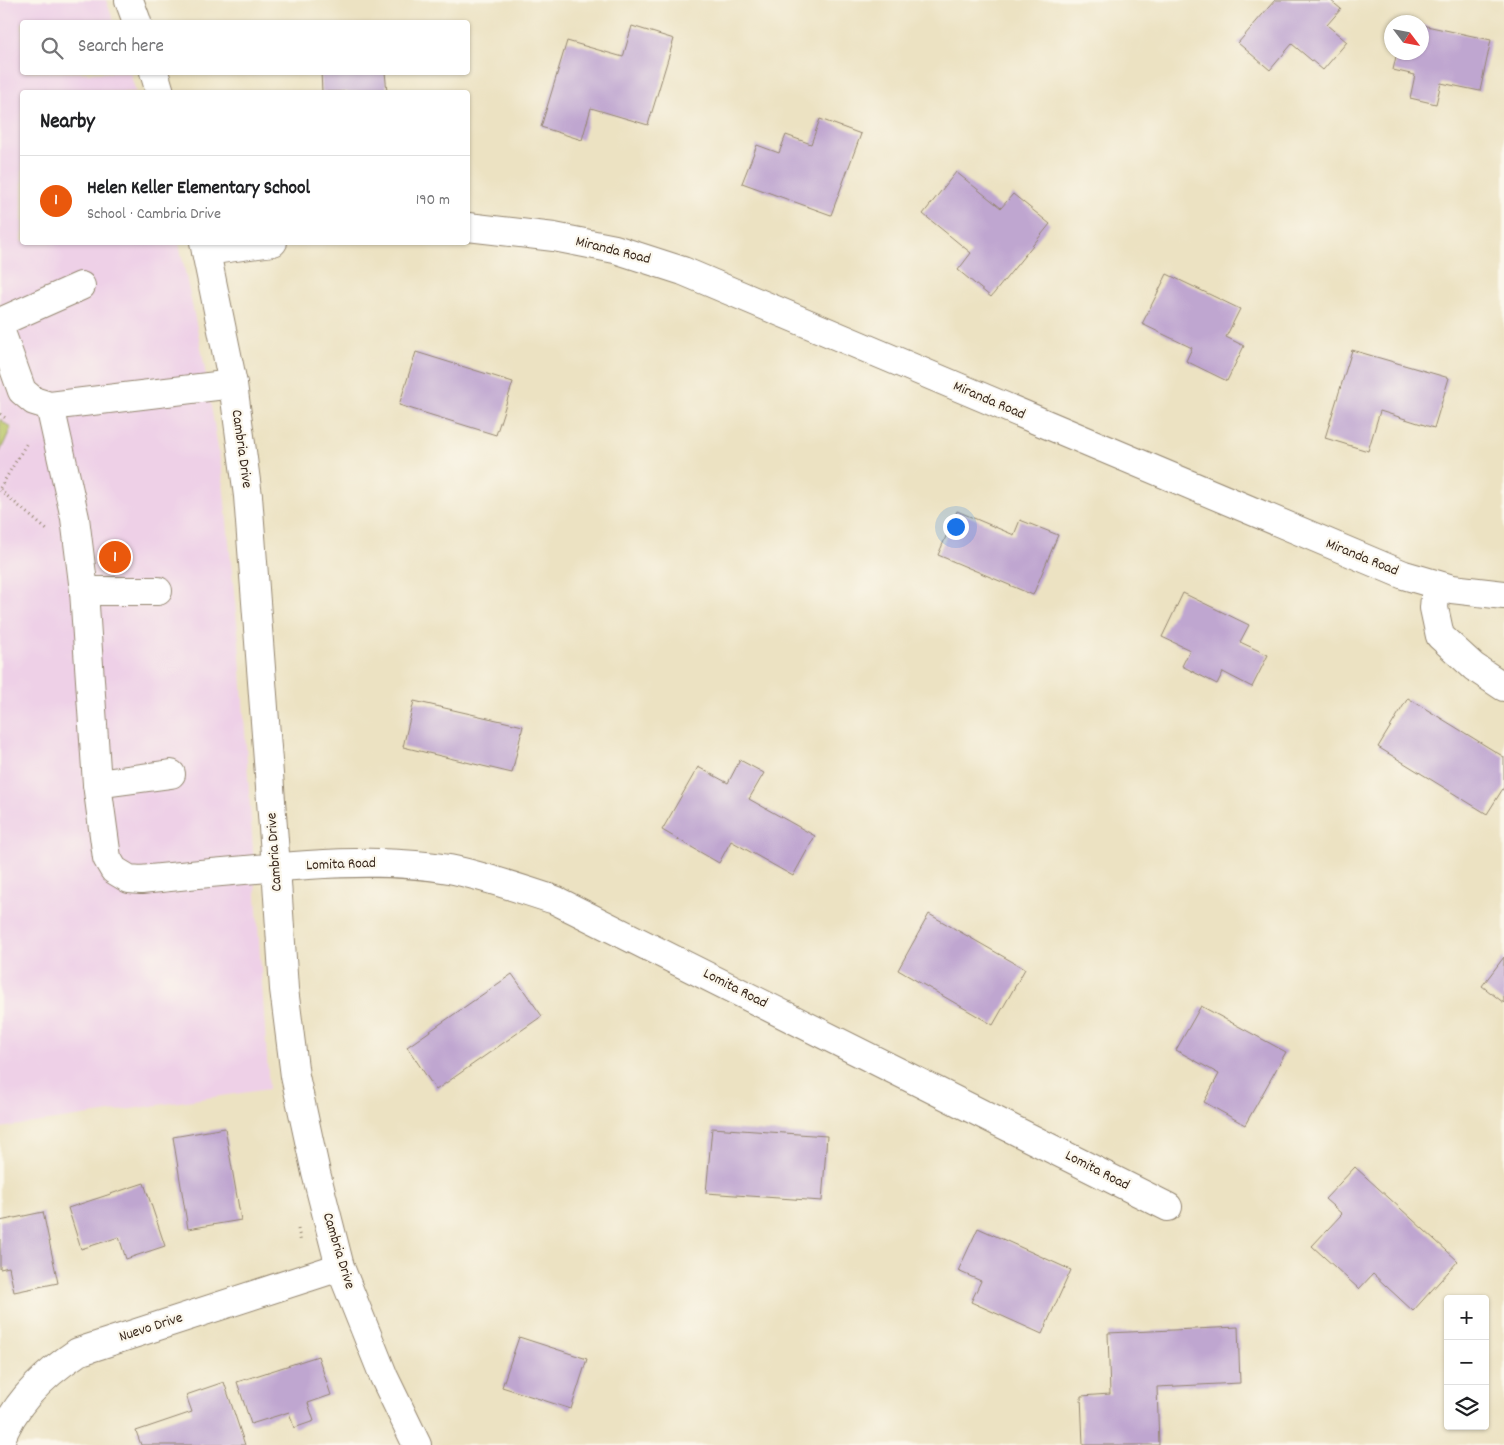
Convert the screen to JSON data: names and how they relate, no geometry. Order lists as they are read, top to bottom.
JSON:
{
  "streets": {
    "street": [
      "Miranda Road",
      "Cambria Drive",
      "Lomita Road",
      "Nuevo Drive"
    ]
  },
  "crossings": [
    ["Cambria Drive", "Lomita Road"],
    ["Cambria Drive", "Nuevo Drive"]
  ],
  "north": "bottom right",
  "page": {
    "search": "Search here",
    "heading": "Nearby",
    "list": [
      {
        "mark": "1",
        "name": "Helen Keller Elementary School",
        "note": "School · Cambria Drive",
        "value": "190 m"
      }
    ],
    "pins": "1",
    "map_buttons": ["+", "−"]
  }
}
